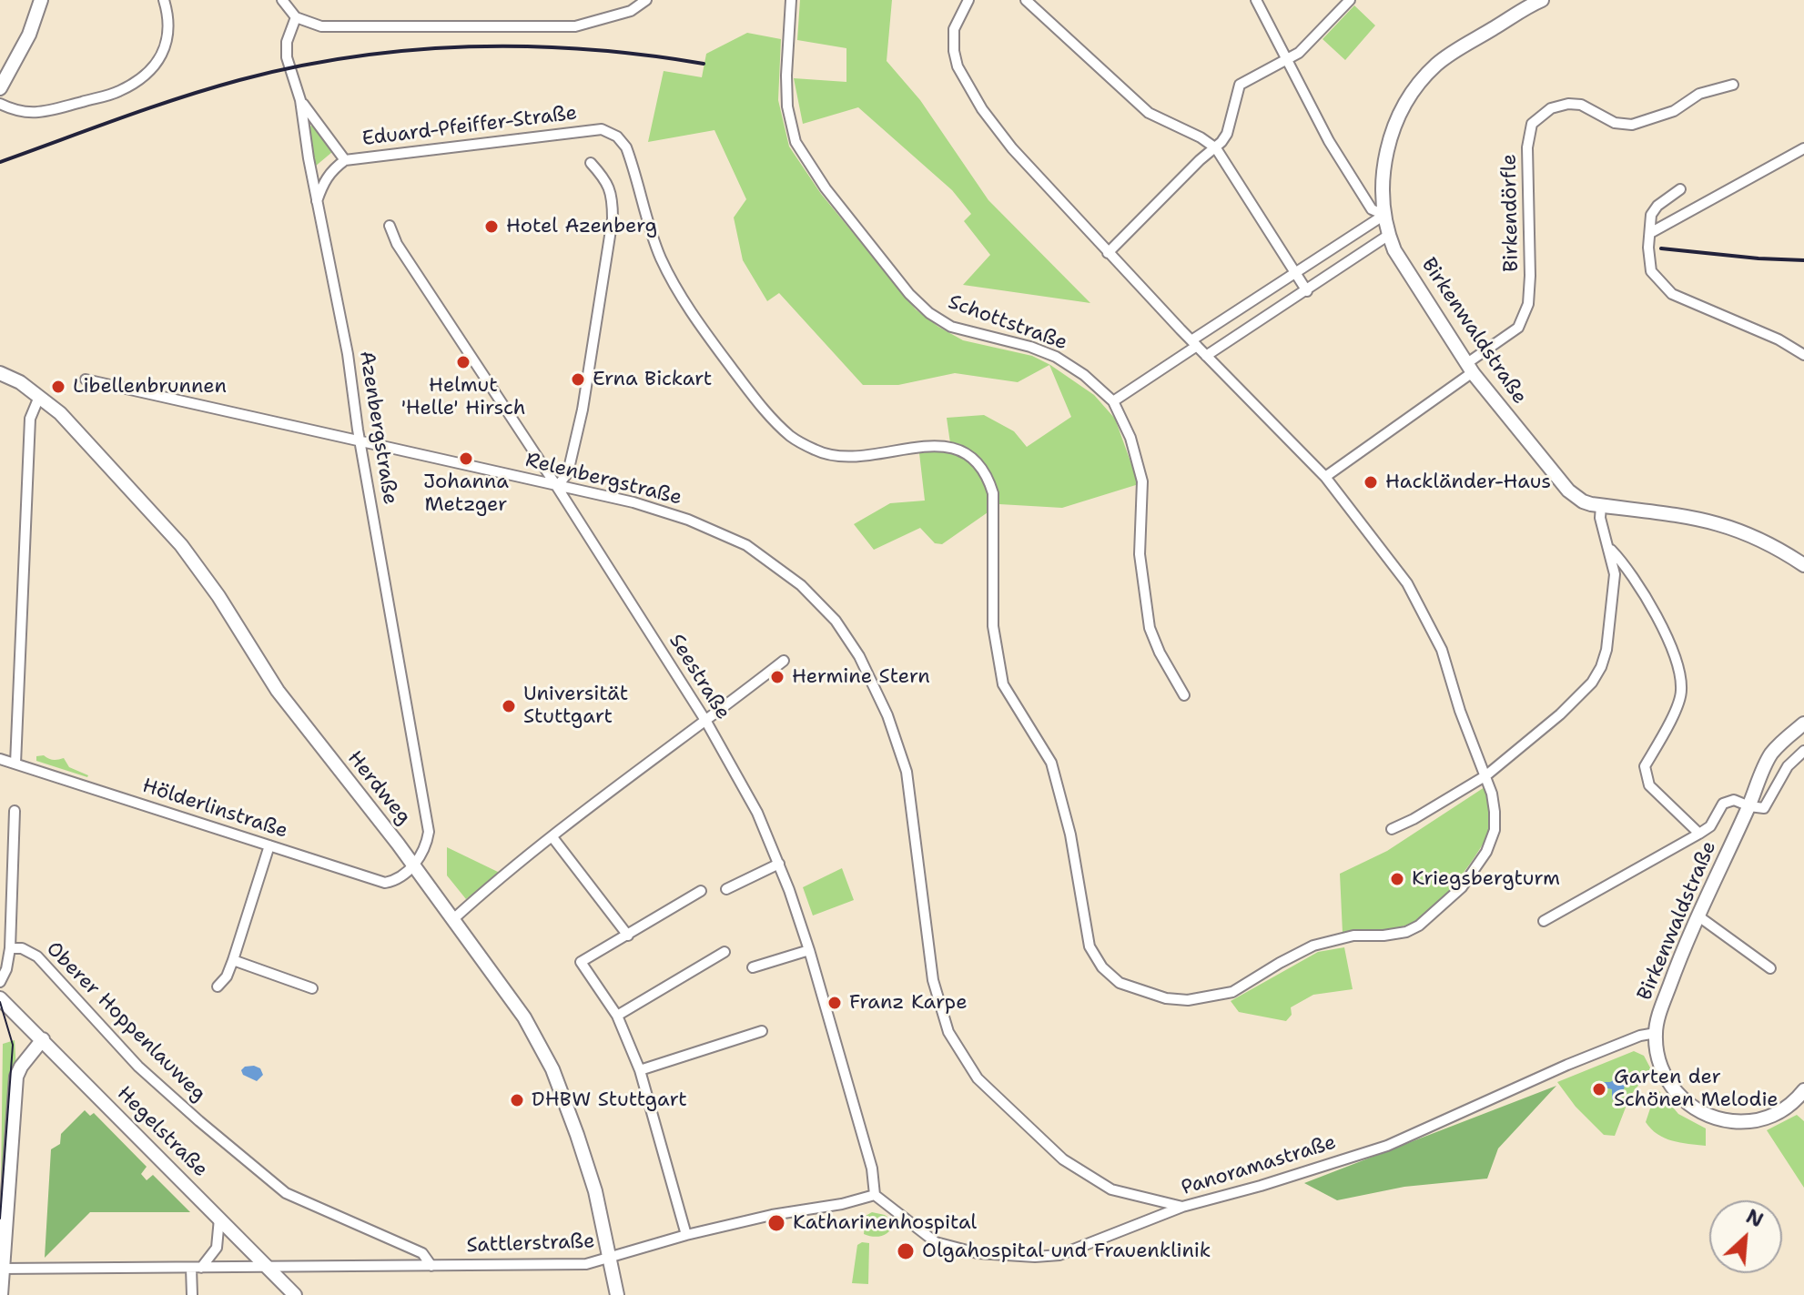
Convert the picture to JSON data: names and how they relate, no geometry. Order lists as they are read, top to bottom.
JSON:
{
  "streets": {
    "street": [
      "Eduard-Pfeiffer-Straße",
      "Birkendörfle",
      "Schottstraße",
      "Birkenwaldstraße",
      "Azenbergstraße",
      "Relenbergstraße",
      "Seestraße",
      "Herdweg",
      "Hölderlinstraße",
      "Oberer Hoppenlauweg",
      "Hegelstraße",
      "Panoramastraße",
      "Sattlerstraße"
    ]
  },
  "crossings": [
    ["Eduard-Pfeiffer-Straße", "Azenbergstraße"],
    ["Birkendörfle", "Birkenwaldstraße"],
    ["Birkenwaldstraße", "Panoramastraße"],
    ["Azenbergstraße", "Relenbergstraße"],
    ["Azenbergstraße", "Herdweg"],
    ["Azenbergstraße", "Hölderlinstraße"],
    ["Relenbergstraße", "Seestraße"],
    ["Relenbergstraße", "Panoramastraße"],
    ["Seestraße", "Panoramastraße"],
    ["Seestraße", "Sattlerstraße"],
    ["Herdweg", "Hölderlinstraße"],
    ["Herdweg", "Sattlerstraße"],
    ["Oberer Hoppenlauweg", "Sattlerstraße"],
    ["Hegelstraße", "Sattlerstraße"],
    ["Panoramastraße", "Sattlerstraße"]
  ],
  "places": [
    "Hotel Azenberg",
    "Helmut 'Helle' Hirsch",
    "Erna Bickart",
    "Libellenbrunnen",
    "Johanna Metzger",
    "Hackländer-Haus",
    "Hermine Stern",
    "Universität Stuttgart",
    "Kriegsbergturm",
    "Franz Karpe",
    "Garten der Schönen Melodie",
    "DHBW Stuttgart",
    "Katharinenhospital",
    "Olgahospital und Frauenklinik"
  ],
  "north": "top right"
}
